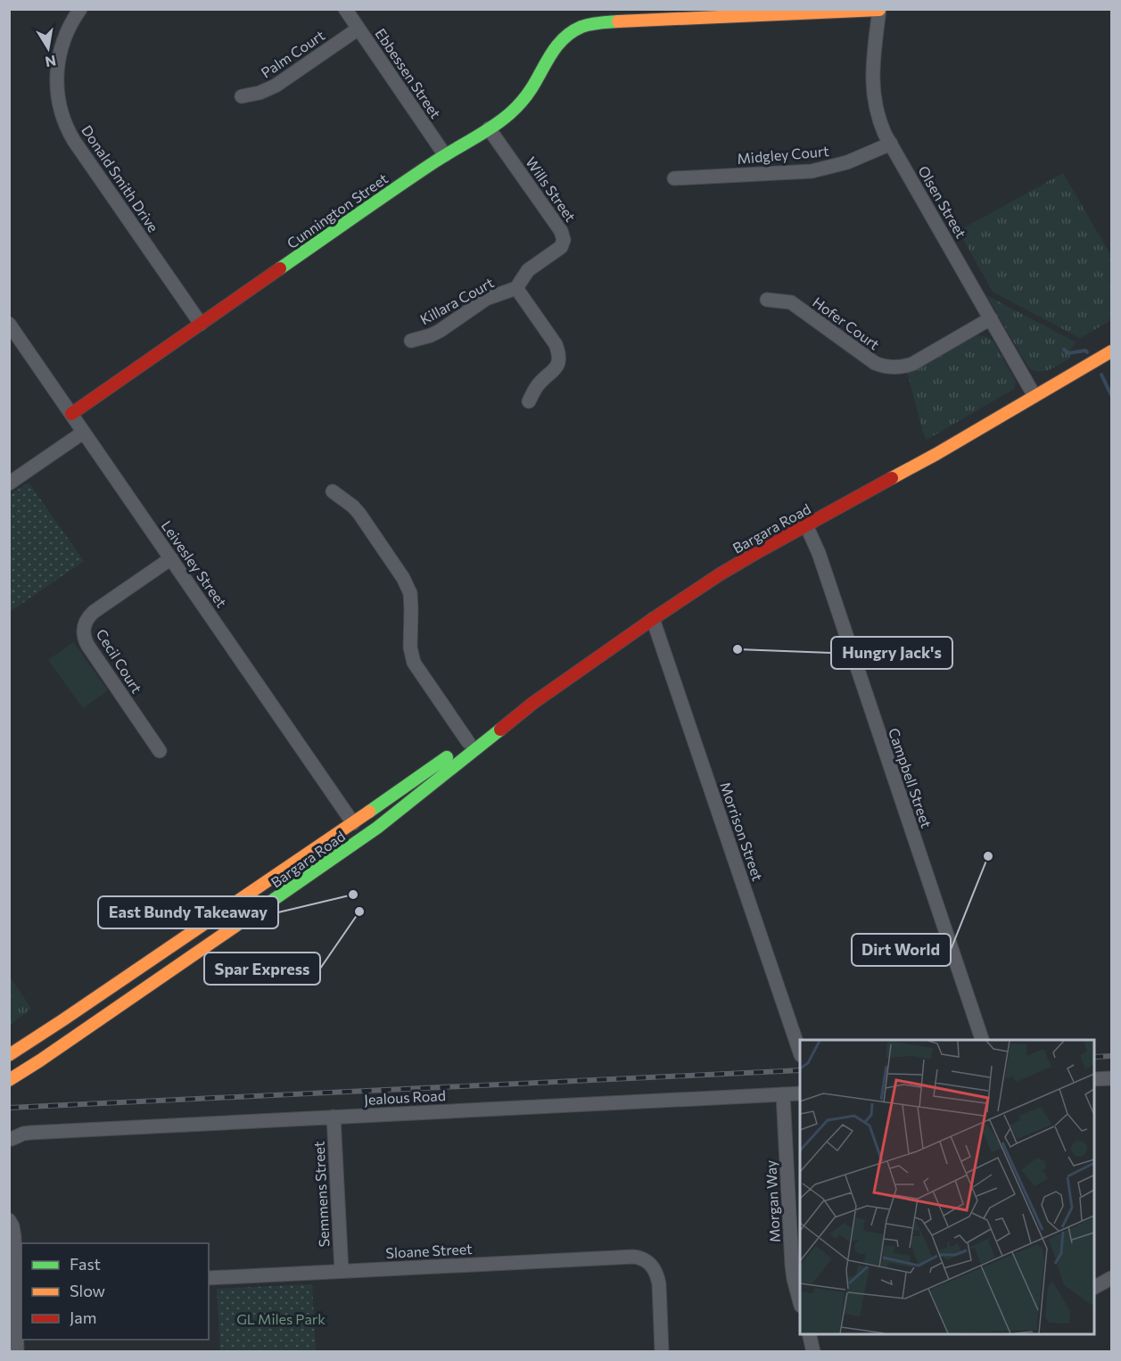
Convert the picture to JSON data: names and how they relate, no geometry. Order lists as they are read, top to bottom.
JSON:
{
  "streets": {
    "main road": ["Cunnington Street", "Bargara Road"],
    "street": [
      "Palm Court",
      "Ebbessen Street",
      "Midgley Court",
      "Donald Smith Drive",
      "Wills Street",
      "Olsen Street",
      "Killara Court",
      "Hofer Court",
      "Leivesley Street",
      "Cecil Court",
      "Campbell Street",
      "Morrison Street",
      "Jealous Road",
      "Semmens Street",
      "Morgan Way",
      "Sloane Street"
    ]
  },
  "crossings": [
    ["Palm Court", "Ebbessen Street"],
    ["Ebbessen Street", "Cunnington Street"],
    ["Midgley Court", "Olsen Street"],
    ["Donald Smith Drive", "Cunnington Street"],
    ["Wills Street", "Cunnington Street"],
    ["Wills Street", "Killara Court"],
    ["Olsen Street", "Cunnington Street"],
    ["Olsen Street", "Hofer Court"],
    ["Olsen Street", "Bargara Road"],
    ["Cunnington Street", "Leivesley Street"],
    ["Bargara Road", "Leivesley Street"],
    ["Bargara Road", "Campbell Street"],
    ["Bargara Road", "Morrison Street"],
    ["Leivesley Street", "Cecil Court"],
    ["Jealous Road", "Semmens Street"],
    ["Jealous Road", "Morgan Way"],
    ["Semmens Street", "Sloane Street"]
  ],
  "parks": ["GL Miles Park"],
  "places": [
    "Hungry Jack's",
    "Dirt World",
    "East Bundy Takeaway",
    "Spar Express"
  ],
  "legend": ["Fast", "Slow", "Jam"],
  "north": "bottom"
}
